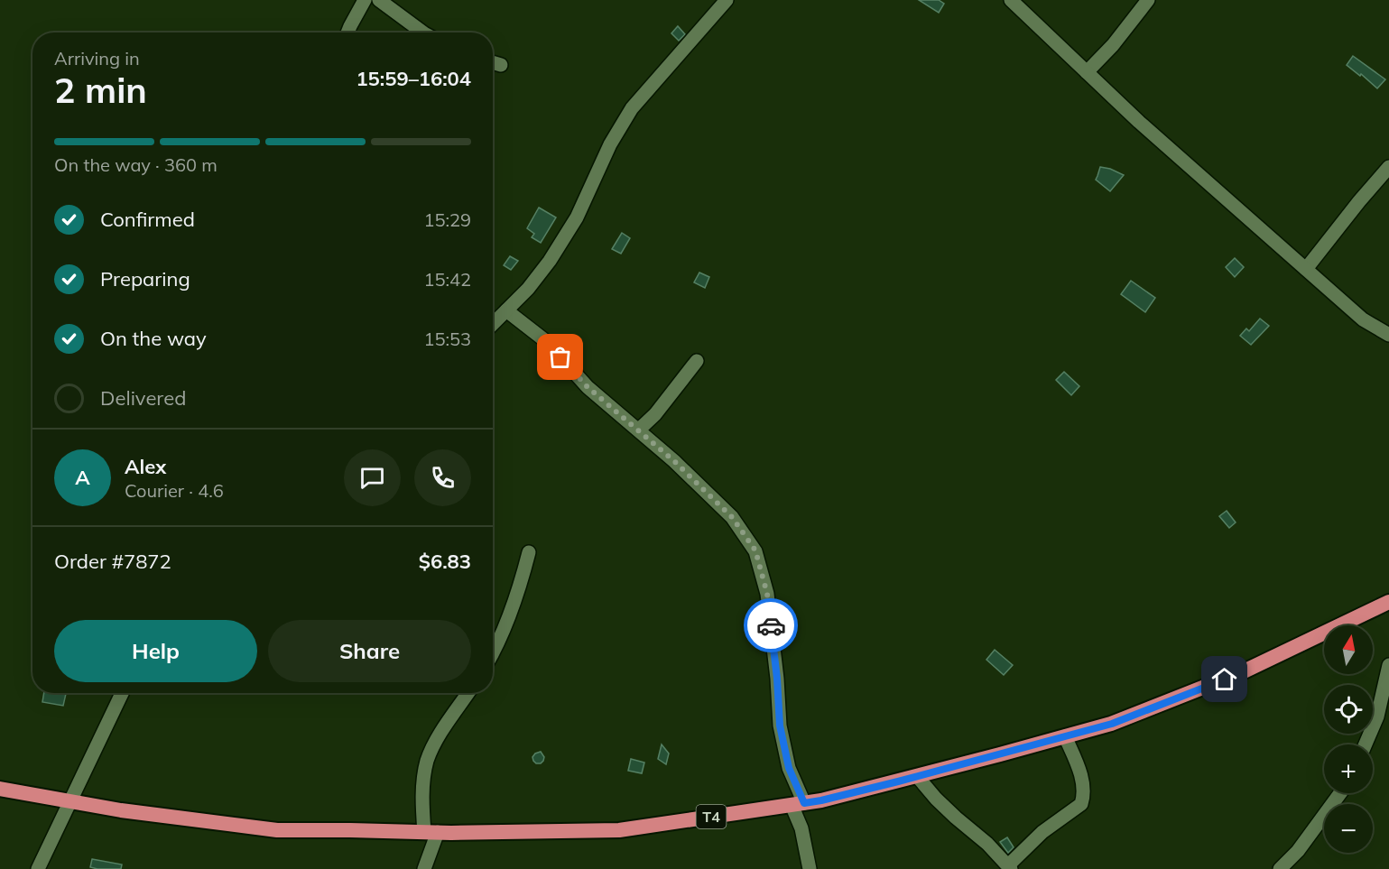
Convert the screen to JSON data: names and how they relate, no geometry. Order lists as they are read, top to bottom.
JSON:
{
  "streets": {
    "highway": ["T4"]
  },
  "north": "top",
  "page": {
    "heading": ["2 min", "Arriving in", "15:59–16:04"],
    "panel": [
      "Alex",
      "Courier · 4.6",
      "Order #7872",
      "$6.83"
    ],
    "bar": "On the way · 360 m",
    "list": [
      ["Confirmed", "15:29"],
      ["Preparing", "15:42"],
      ["On the way", "15:53"],
      "Delivered"
    ],
    "round": "A",
    "buttons": ["Help", "Share"],
    "map_buttons": ["+", "−"]
  }
}
